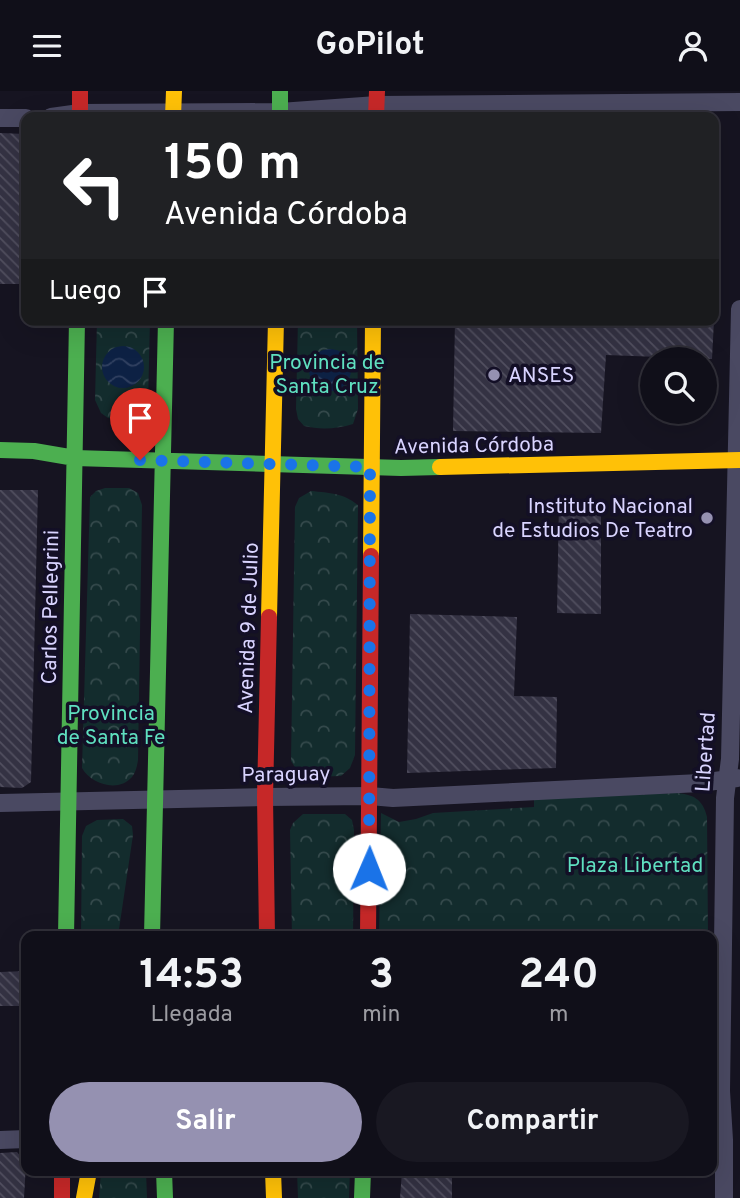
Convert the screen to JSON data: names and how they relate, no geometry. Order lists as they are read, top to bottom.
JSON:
{
  "streets": {
    "main road": ["Avenida Córdoba", "Carlos Pellegrini", "Avenida 9 de Julio"],
    "street": ["Libertad", "Paraguay"]
  },
  "crossings": [
    ["Avenida Córdoba", "Carlos Pellegrini"],
    ["Avenida Córdoba", "Avenida 9 de Julio"],
    ["Avenida Córdoba", "Libertad"],
    ["Carlos Pellegrini", "Paraguay"],
    ["Avenida 9 de Julio", "Paraguay"],
    ["Libertad", "Paraguay"]
  ],
  "parks": ["Provincia de Santa Cruz", "Provincia de Santa Fe", "Plaza Libertad"],
  "places": ["ANSES", "Instituto Nacional de Estudios De Teatro"],
  "page": {
    "header": "GoPilot",
    "turn": ["150 m", "Avenida Córdoba"],
    "then": "Luego",
    "eta": [
      "14:53",
      "Llegada",
      "3",
      "min",
      "240",
      "m"
    ],
    "buttons": ["Salir", "Compartir"]
  }
}
